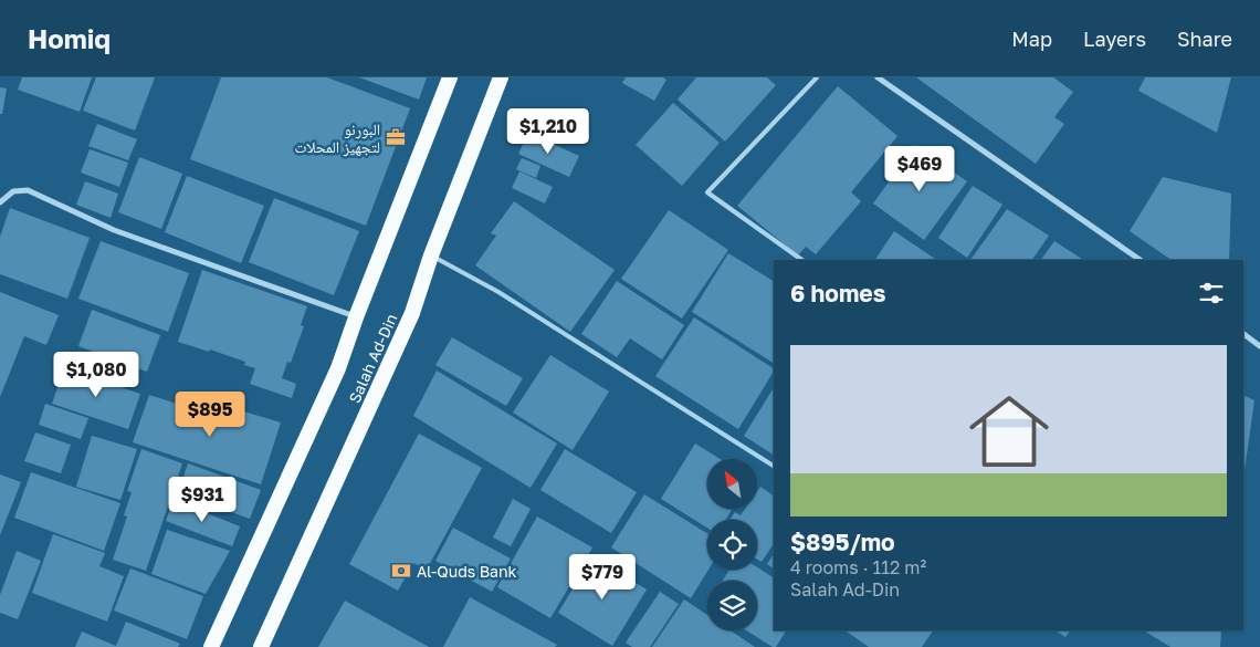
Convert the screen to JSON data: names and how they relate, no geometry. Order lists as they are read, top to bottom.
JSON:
{
  "streets": {
    "highway": ["Salah Ad-Din"]
  },
  "places": {
    "office": ["البورنو لتجهيز المحلات"],
    "bank": ["Al-Quds Bank"]
  },
  "north": "top left",
  "page": {
    "header": "Homiq",
    "nav": ["Map", "Layers", "Share"],
    "price": [
      "$1,210",
      "$469",
      "$1,080",
      "$895",
      "$931",
      "$779"
    ],
    "heading": "6 homes",
    "list": [
      {
        "name": "$895/mo",
        "note": "4 rooms · 112 m² · Salah Ad-Din"
      }
    ]
  }
}
